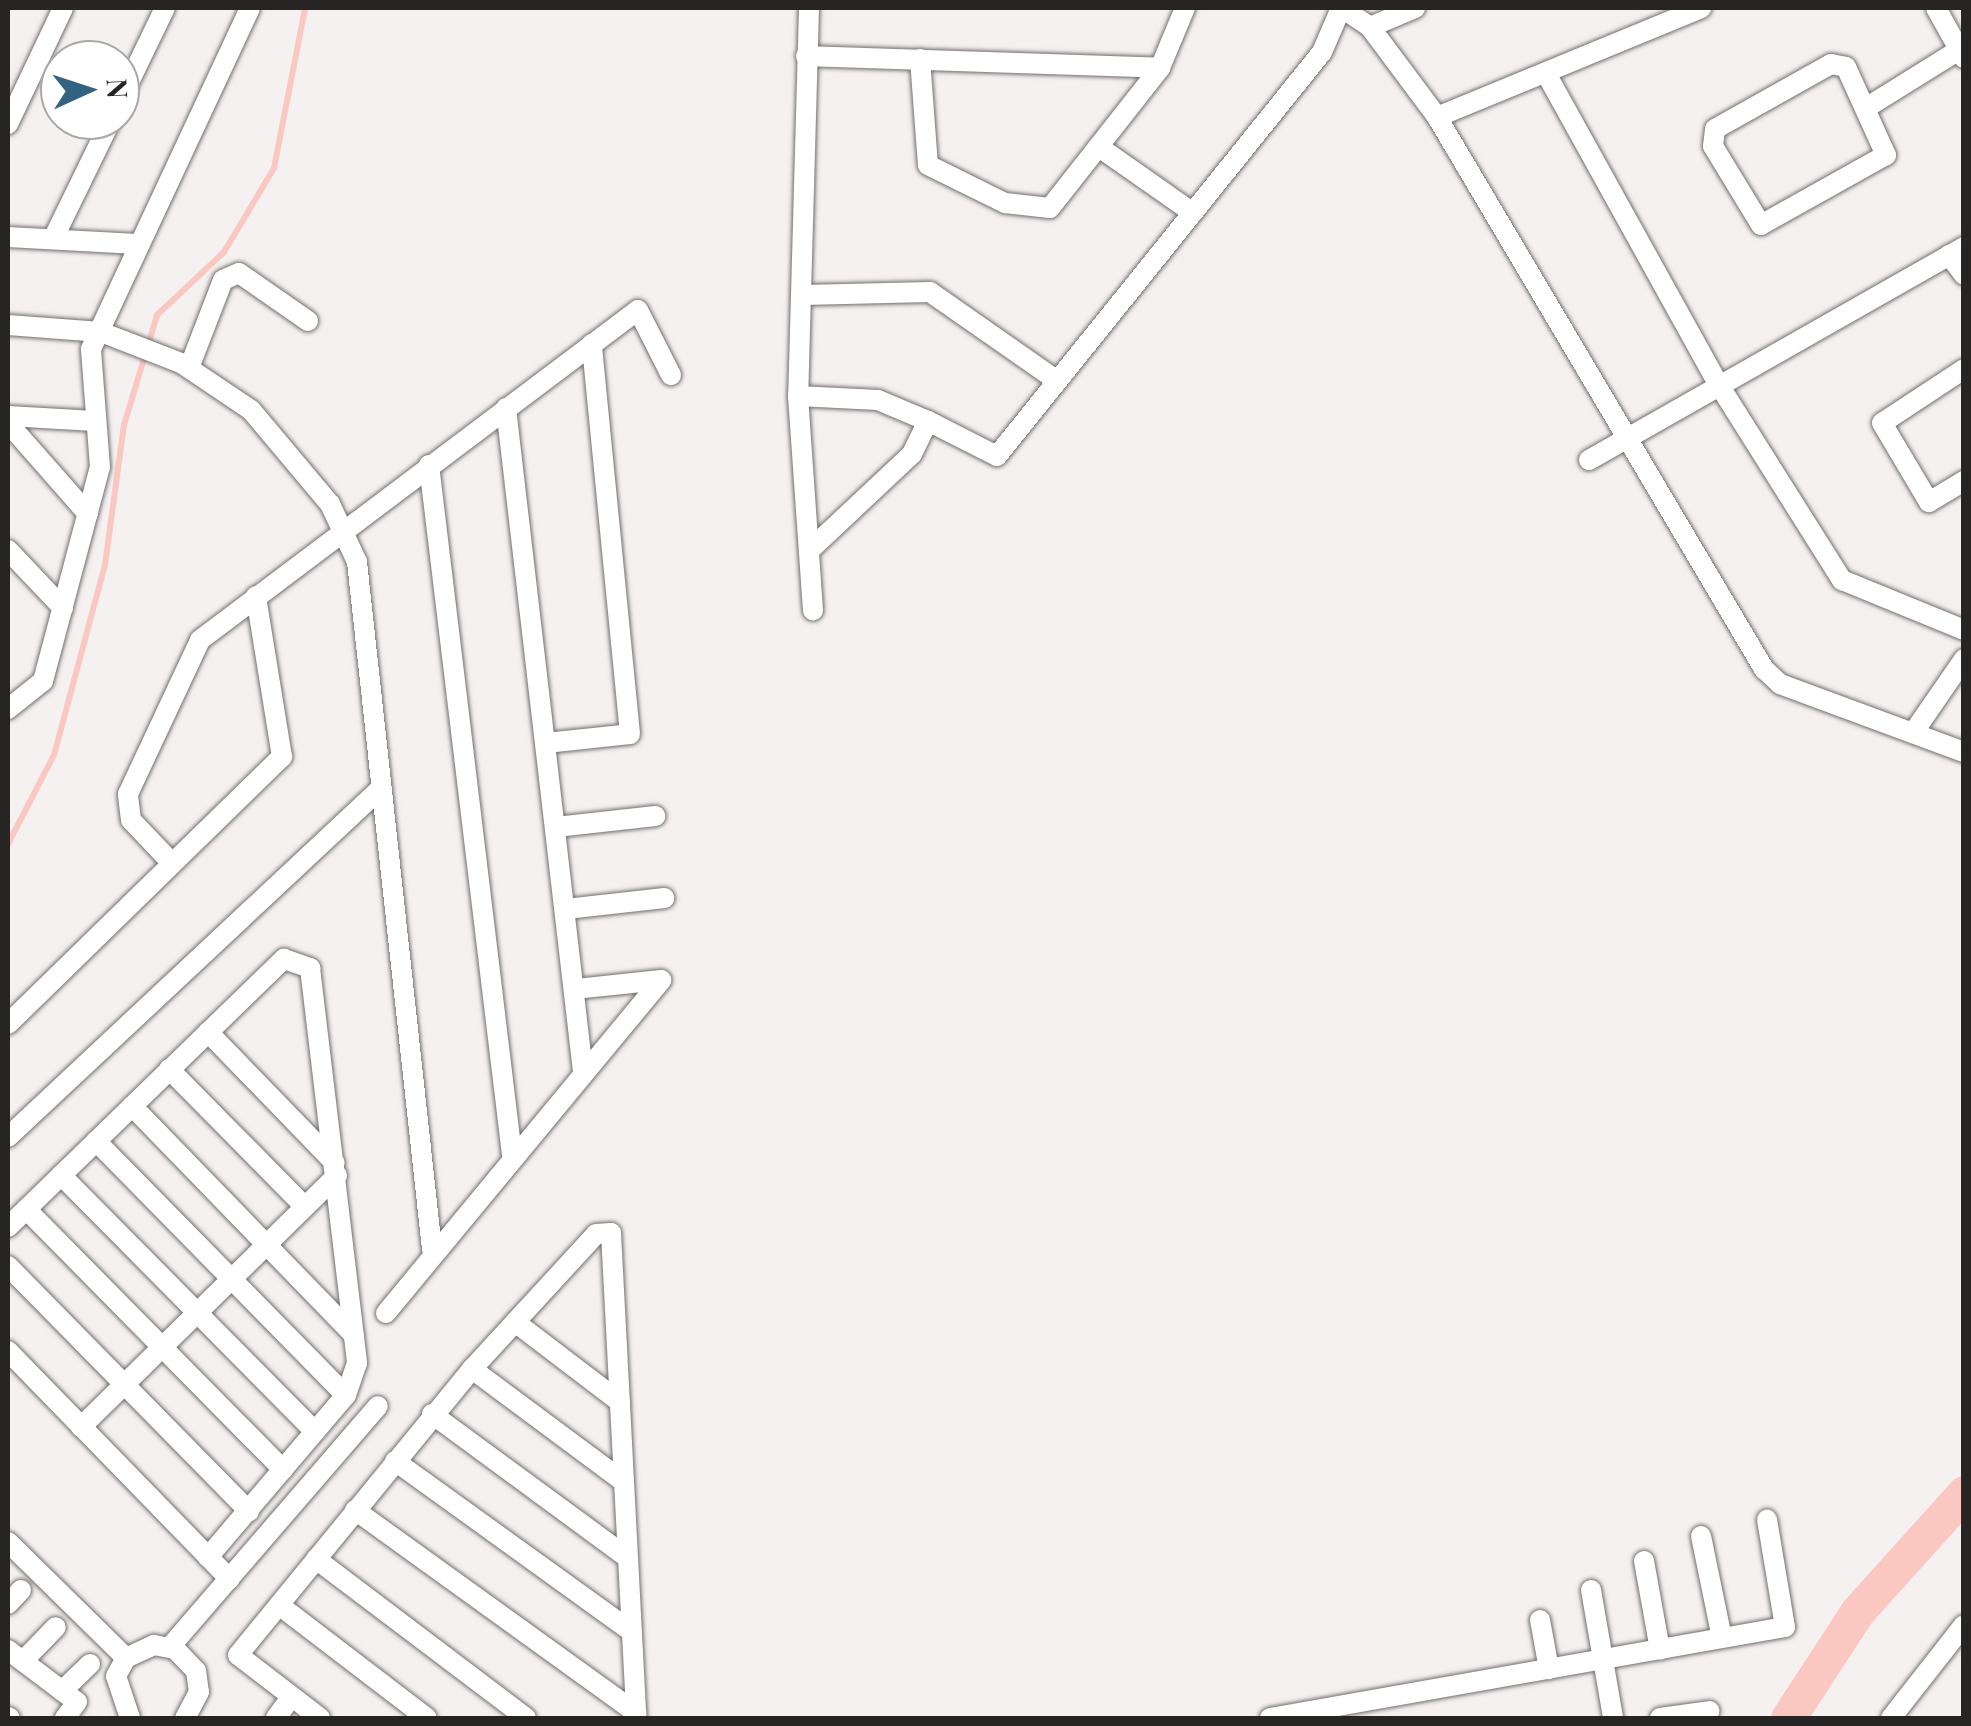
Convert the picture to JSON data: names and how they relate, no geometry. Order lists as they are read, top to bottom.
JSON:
{
  "north": "right"
}
